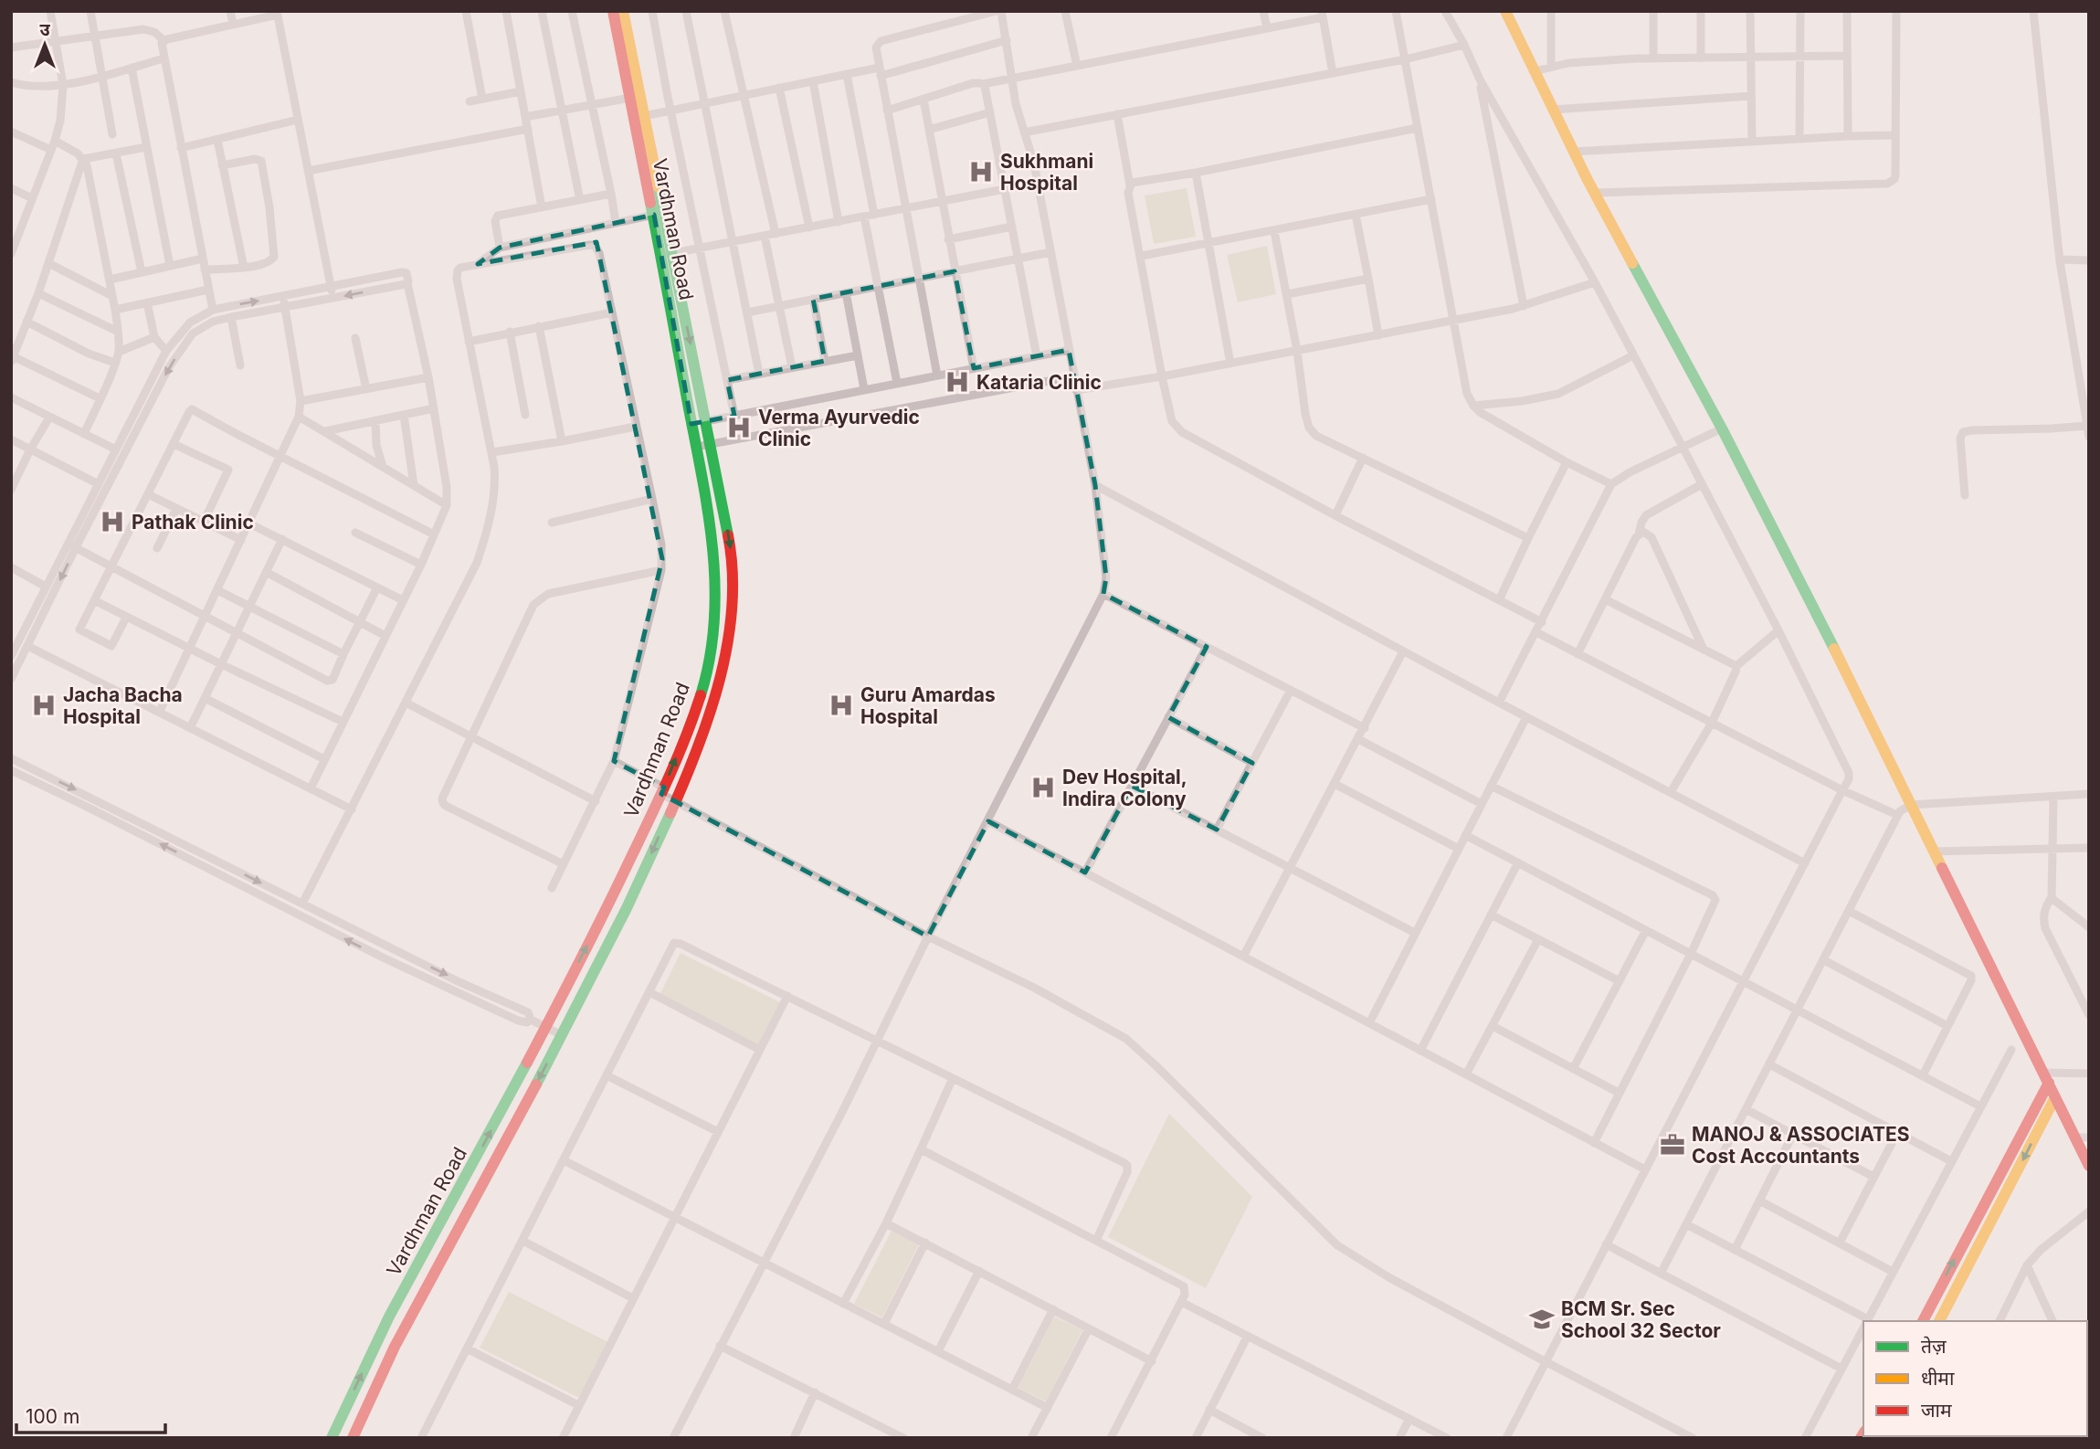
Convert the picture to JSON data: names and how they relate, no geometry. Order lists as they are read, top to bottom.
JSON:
{
  "streets": {
    "street": ["Vardhman Road"]
  },
  "places": {
    "hospital": [
      "Sukhmani Hospital",
      "Kataria Clinic",
      "Verma Ayurvedic Clinic",
      "Pathak Clinic",
      "Jacha Bacha Hospital",
      "Guru Amardas Hospital",
      "Dev Hospital, Indira Colony"
    ],
    "office": ["MANOJ & ASSOCIATES Cost Accountants"],
    "school or university": ["BCM Sr. Sec School 32 Sector"]
  },
  "legend": ["तेज़", "धीमा", "जाम"],
  "scale_bar": "100 m",
  "north": "top"
}
